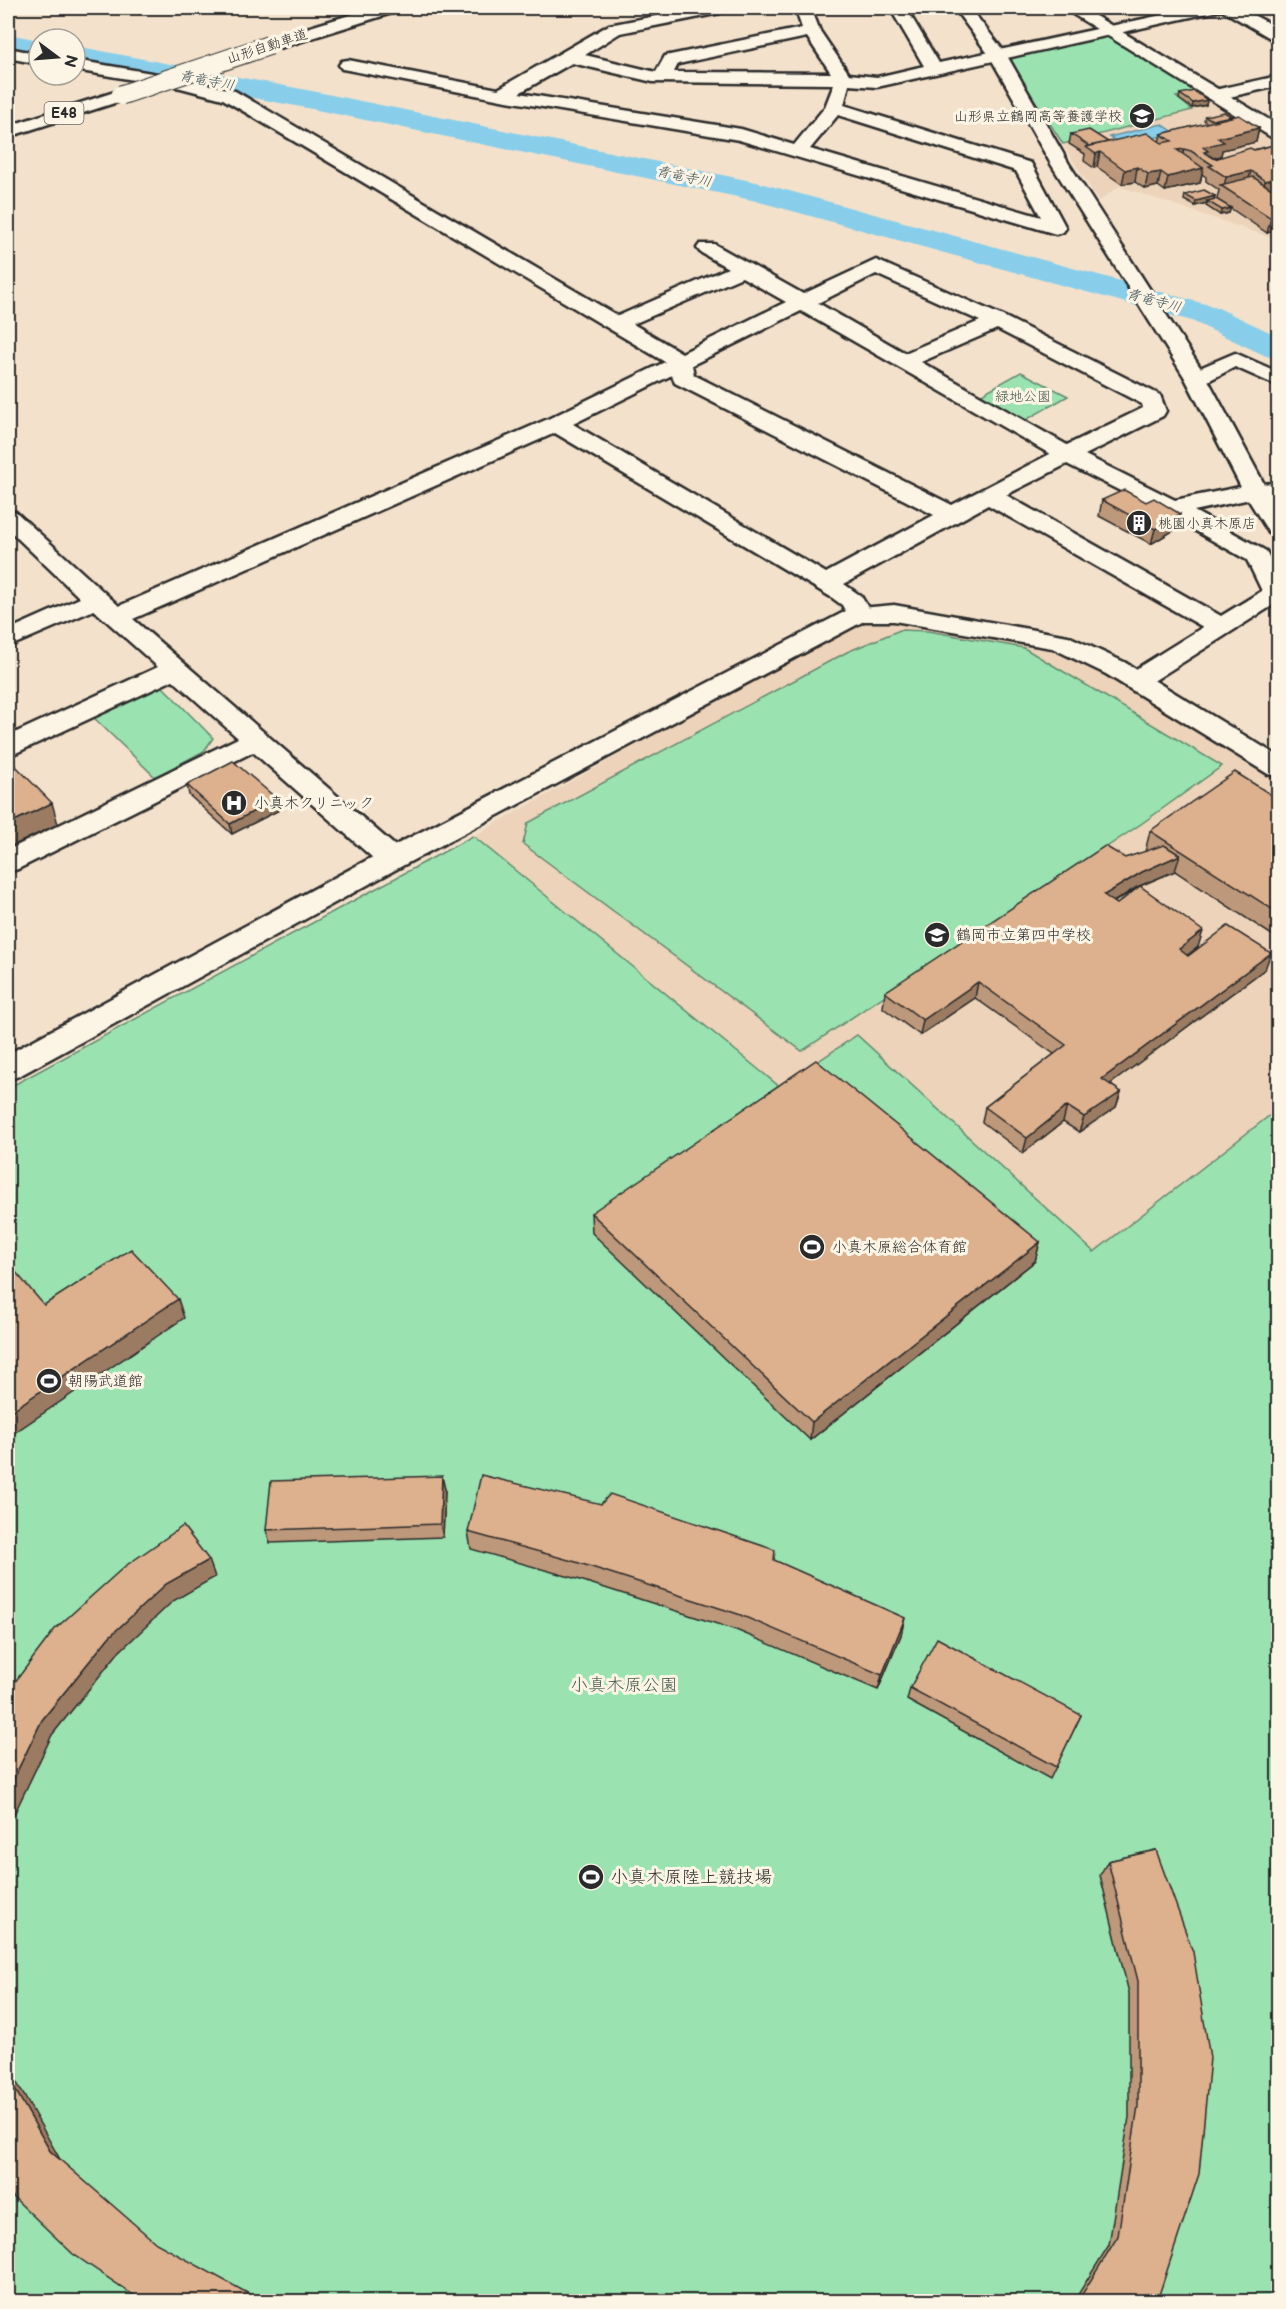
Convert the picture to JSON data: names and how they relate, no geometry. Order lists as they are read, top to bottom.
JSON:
{
  "streets": {
    "main road": ["山形自動車道", "E48"]
  },
  "water": ["青竜寺川"],
  "parks": ["緑地公園", "小真木原公園"],
  "places": {
    "school or university": ["山形県立鶴岡高等養護学校", "鶴岡市立第四中学校"],
    "building": ["桃園小真木原店"],
    "hospital": ["小真木クリニック"],
    "sports": ["小真木原総合体育館", "朝陽武道館", "小真木原陸上競技場"]
  },
  "north": "right"
}
